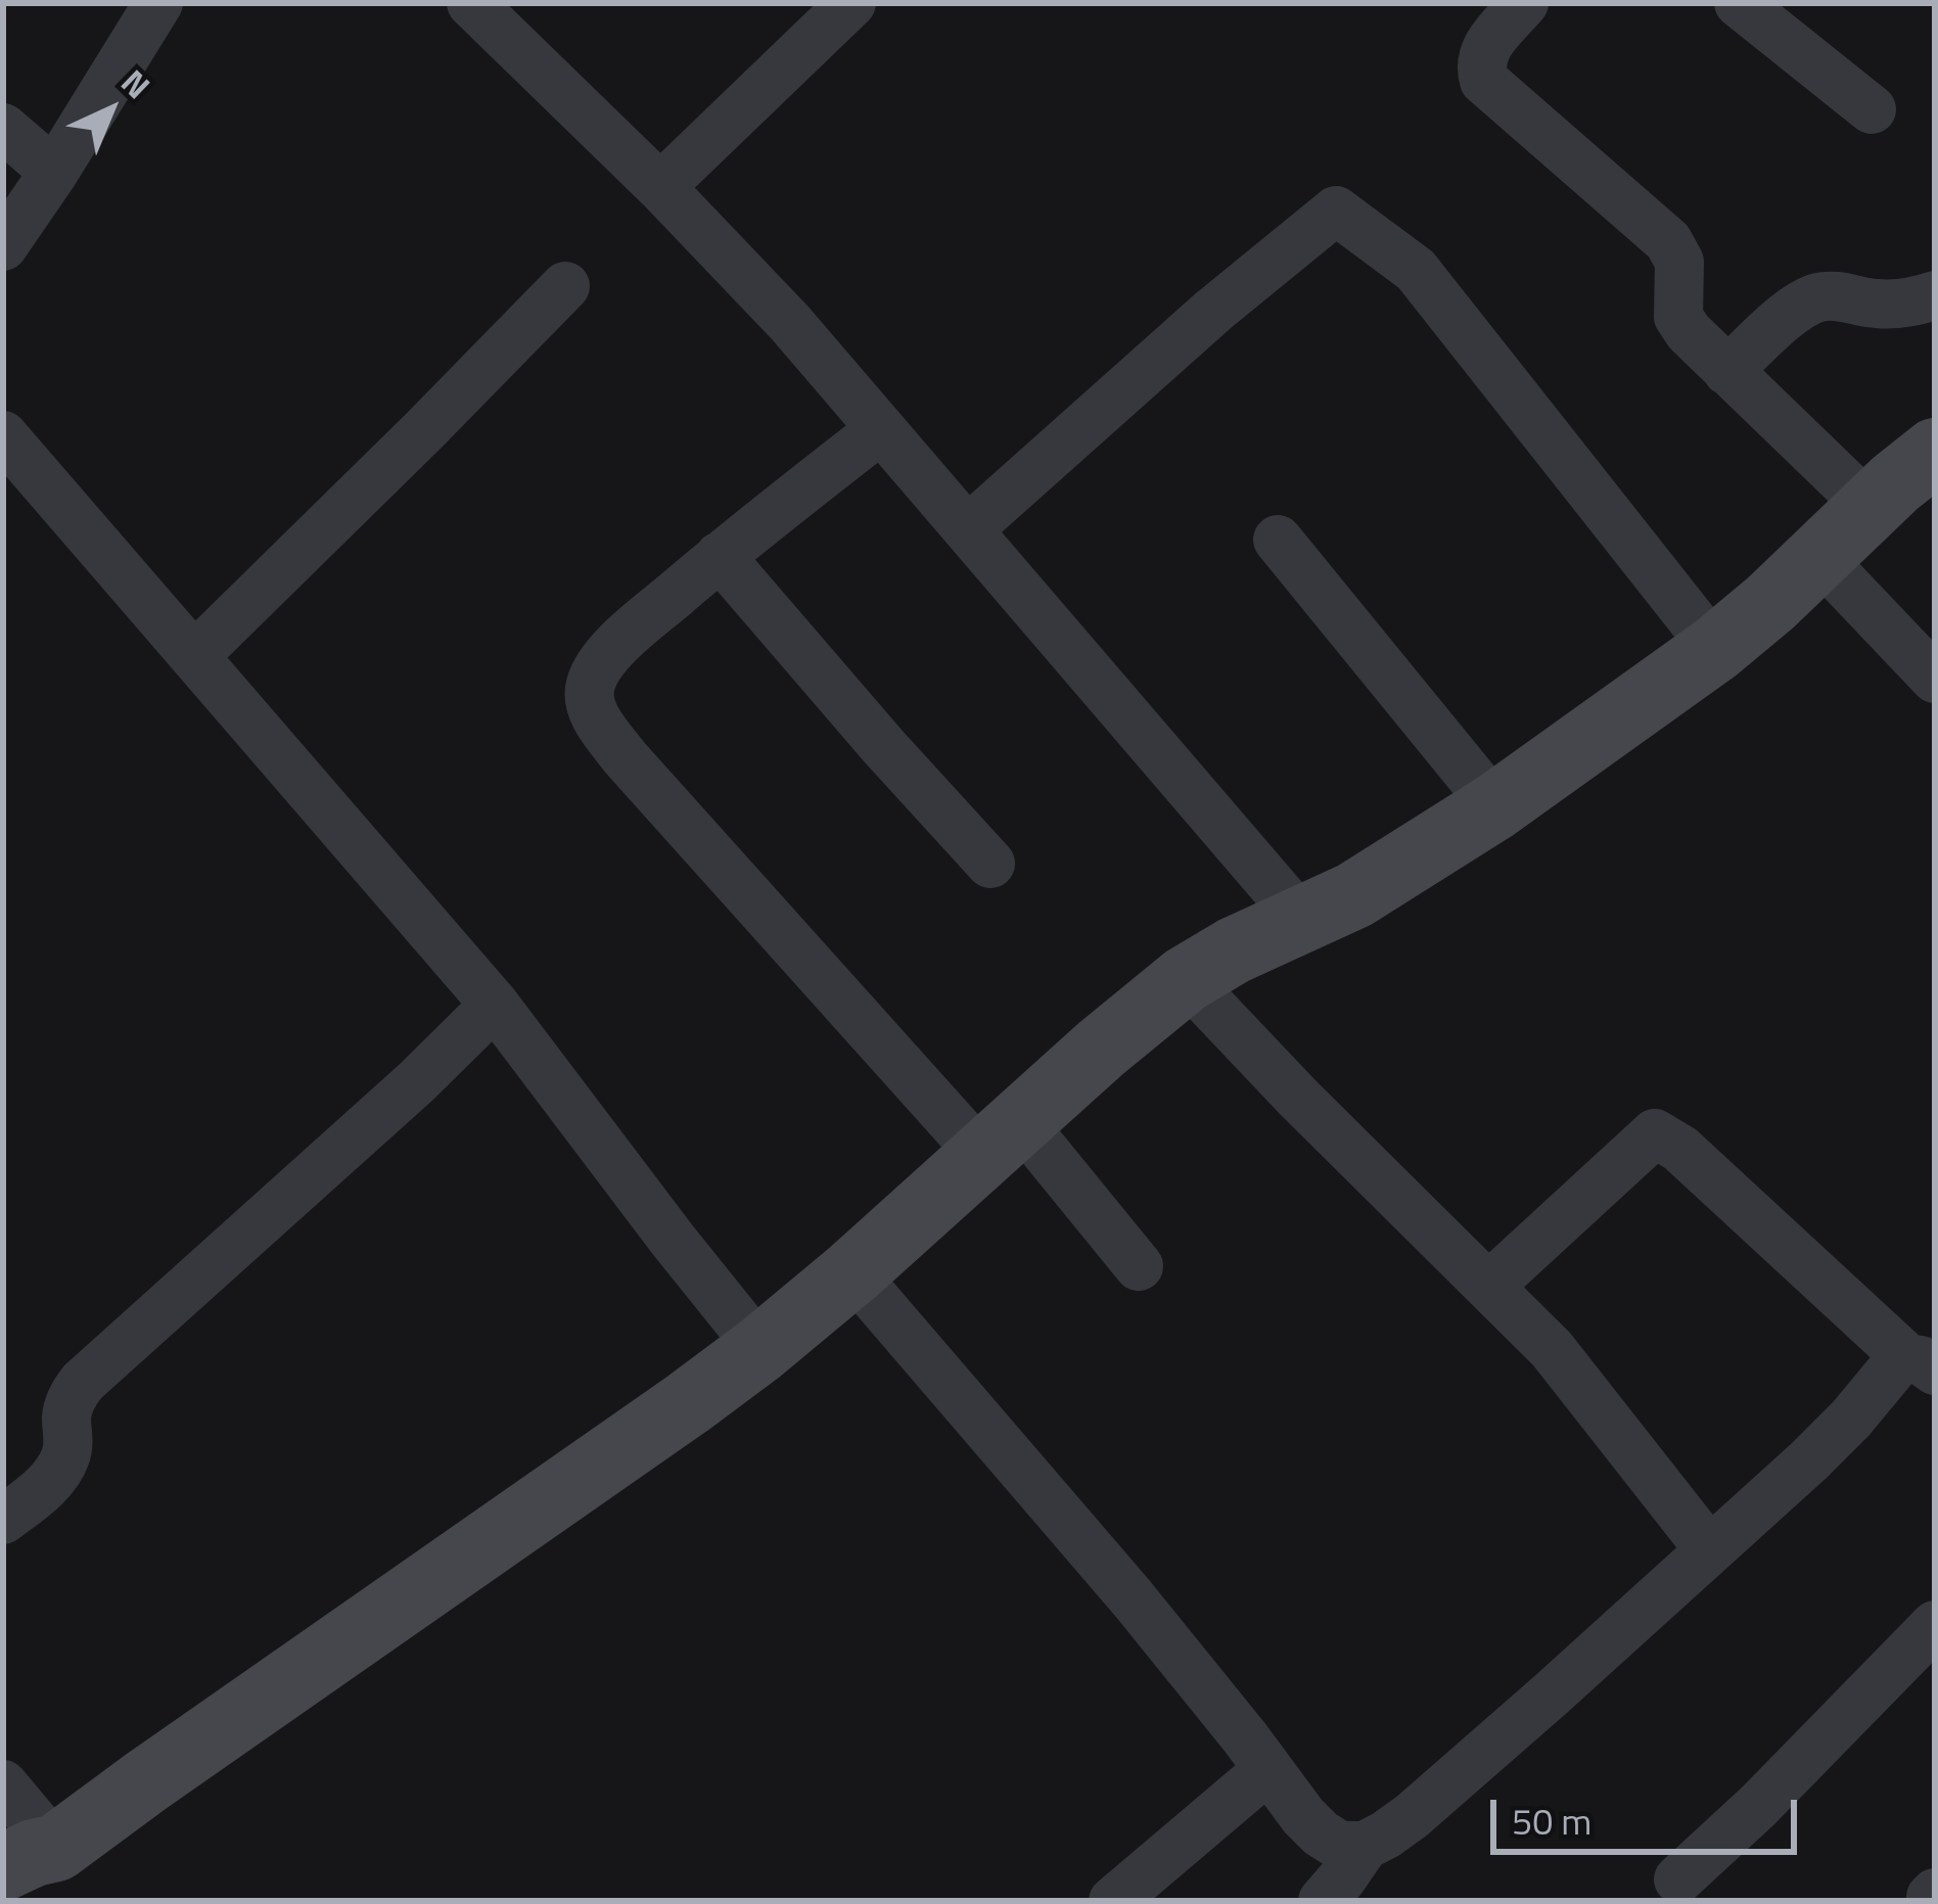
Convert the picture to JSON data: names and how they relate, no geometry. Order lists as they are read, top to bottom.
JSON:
{
  "scale_bar": "50 m",
  "north": "top right"
}
